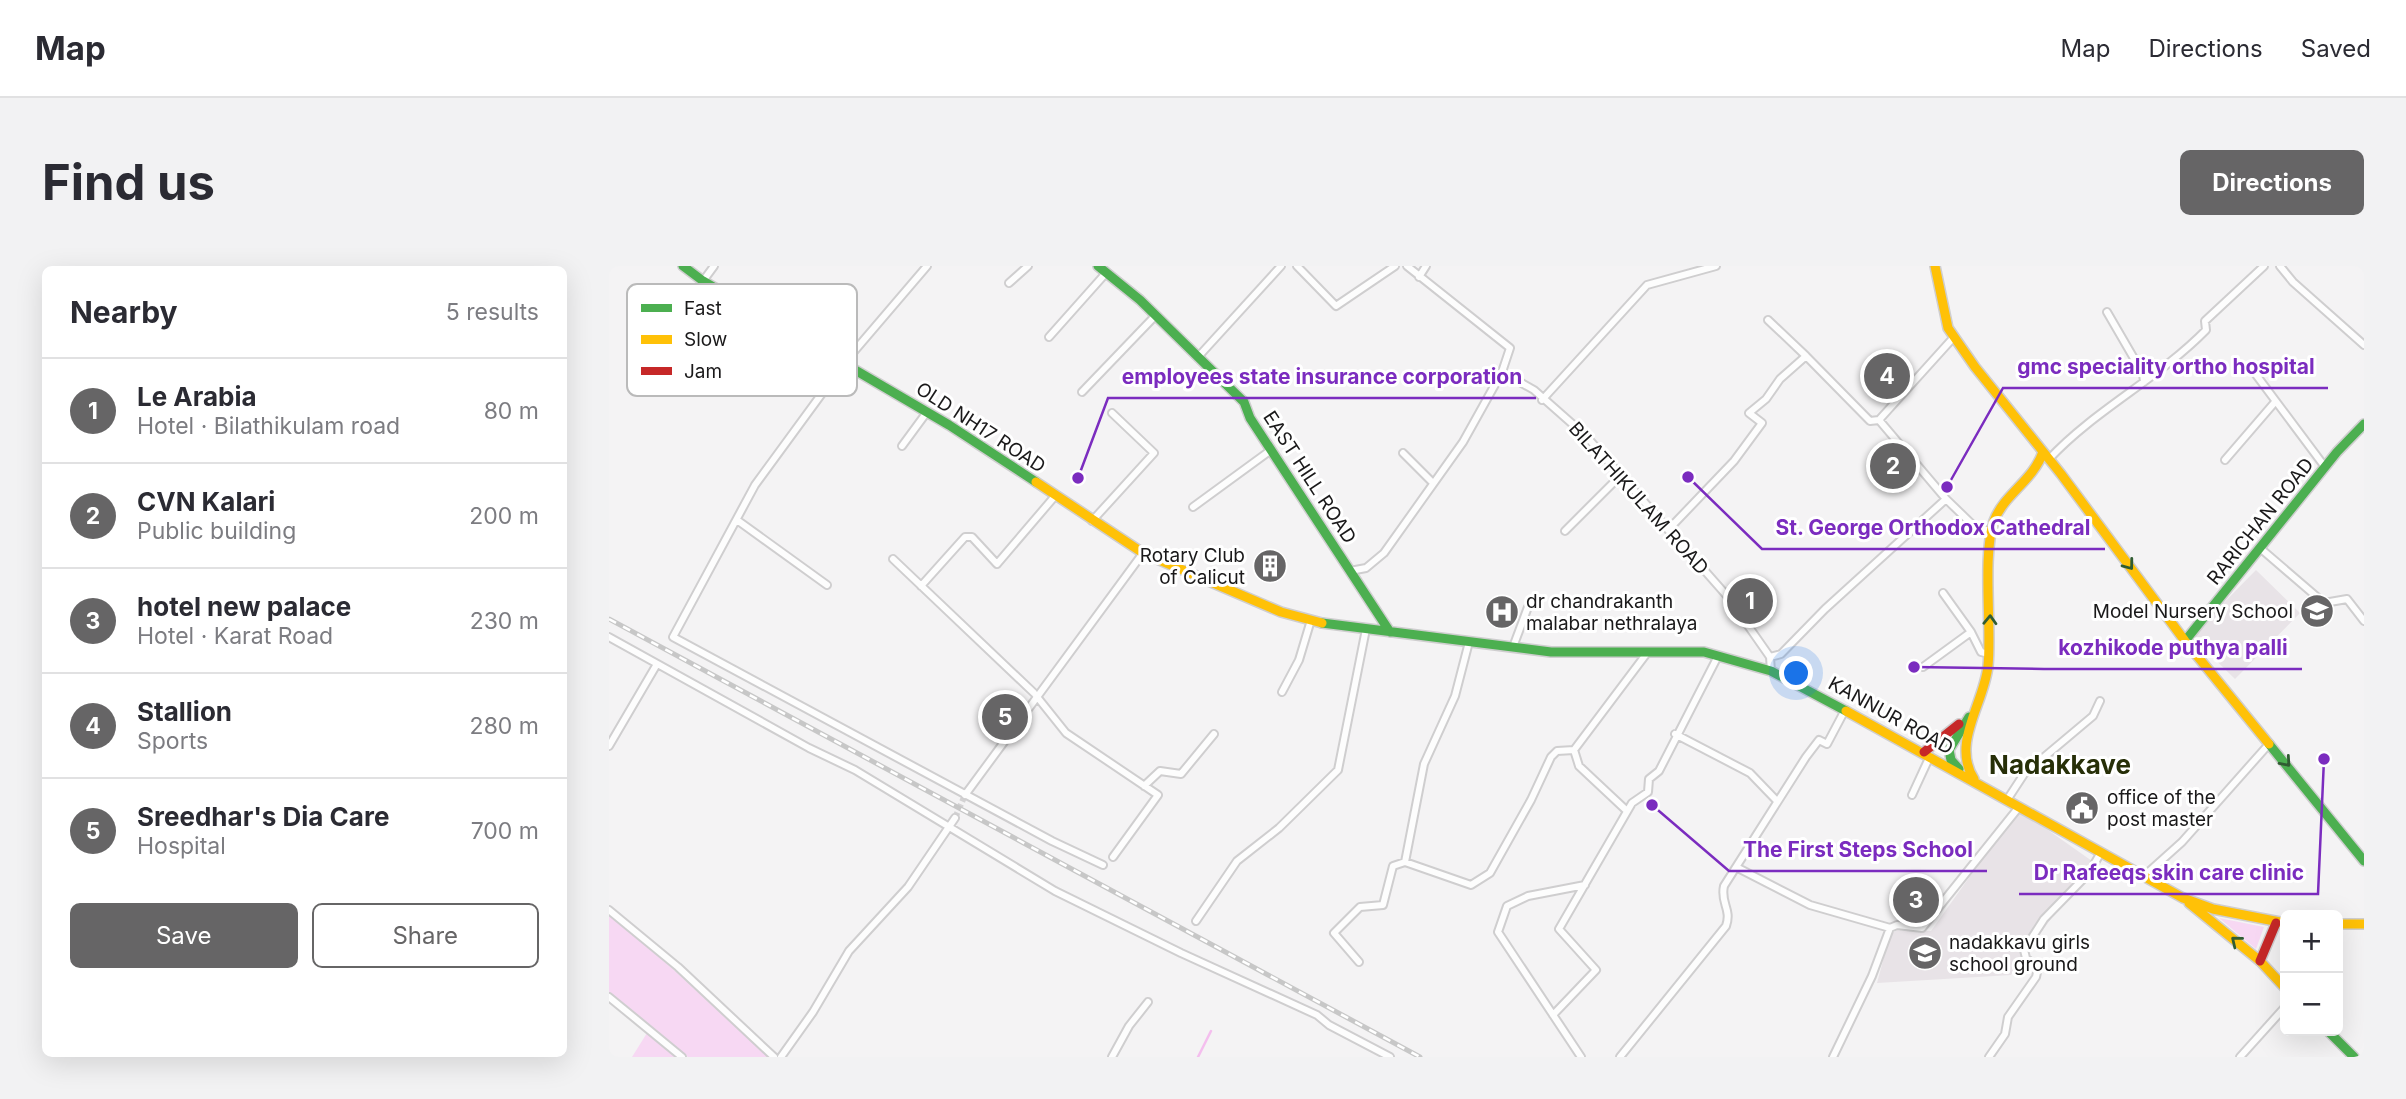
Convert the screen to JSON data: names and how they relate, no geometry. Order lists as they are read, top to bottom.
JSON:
{
  "streets": {
    "main road": [
      "OLD NH17 ROAD",
      "EAST HILL ROAD",
      "RARICHAN ROAD",
      "KANNUR ROAD"
    ],
    "street": ["BILATHIKULAM ROAD"]
  },
  "crossings": [
    ["OLD NH17 ROAD", "EAST HILL ROAD"],
    ["OLD NH17 ROAD", "KANNUR ROAD"],
    ["EAST HILL ROAD", "KANNUR ROAD"]
  ],
  "districts": ["Nadakkave"],
  "places": {
    "other": [
      "St. George Orthodox Cathedral",
      "employees state insurance corporation",
      "gmc speciality ortho hospital",
      "kozhikode puthya palli",
      "Dr Rafeeqs skin care clinic",
      "The First Steps School"
    ],
    "building": ["Rotary Club of Calicut"],
    "school or university": ["Model Nursery School", "nadakkavu girls school ground"],
    "hospital": ["dr chandrakanth malabar nethralaya"],
    "public building": ["office of the post master"]
  },
  "legend": ["Fast", "Slow", "Jam"],
  "page": {
    "header": "Map",
    "nav": ["Map", "Directions", "Saved"],
    "buttons": [
      "Directions",
      ["Save", "Share"]
    ],
    "title": "Find us",
    "heading": ["Nearby", "5 results"],
    "pins": [
      "4",
      "2",
      "1",
      "5",
      "3"
    ],
    "list": [
      {
        "mark": "1",
        "name": "Le Arabia",
        "note": "Hotel · Bilathikulam road",
        "value": "80 m"
      },
      {
        "mark": "2",
        "name": "CVN Kalari",
        "note": "Public building",
        "value": "200 m"
      },
      {
        "mark": "3",
        "name": "hotel new palace",
        "note": "Hotel · Karat Road",
        "value": "230 m"
      },
      {
        "mark": "4",
        "name": "Stallion",
        "note": "Sports",
        "value": "280 m"
      },
      {
        "mark": "5",
        "name": "Sreedhar's Dia Care",
        "note": "Hospital",
        "value": "700 m"
      }
    ],
    "map_buttons": ["+", "−"]
  }
}
